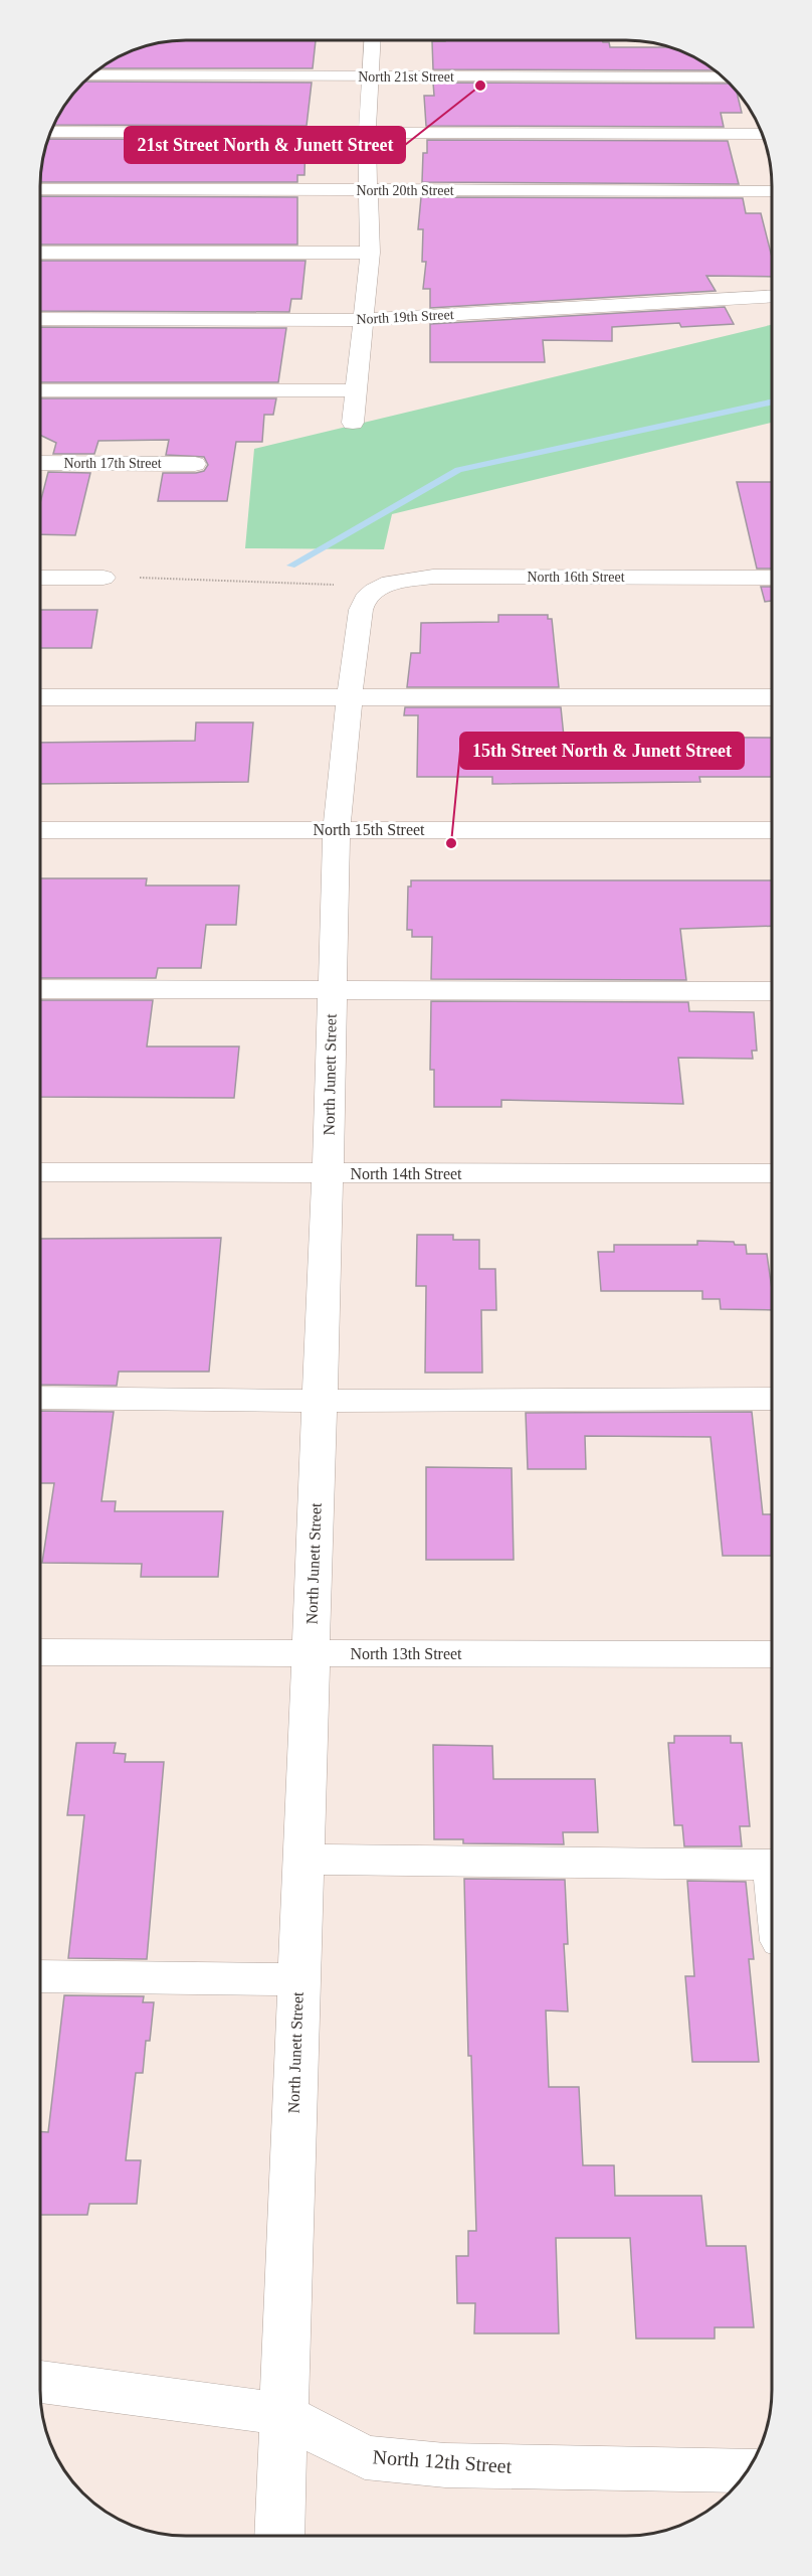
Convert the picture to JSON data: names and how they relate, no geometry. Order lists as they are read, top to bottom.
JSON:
{
  "streets": {
    "street": [
      "North 21st Street",
      "North 20th Street",
      "North 19th Street",
      "North 17th Street",
      "North 16th Street",
      "North 15th Street",
      "North Junett Street",
      "North 14th Street",
      "North 13th Street",
      "North 12th Street"
    ]
  },
  "crossings": [
    ["North 16th Street", "North Junett Street"],
    ["North 15th Street", "North Junett Street"],
    ["North Junett Street", "North 14th Street"],
    ["North Junett Street", "North 13th Street"],
    ["North Junett Street", "North 12th Street"]
  ],
  "places": ["21st Street North & Junett Street", "15th Street North & Junett Street"]
}
